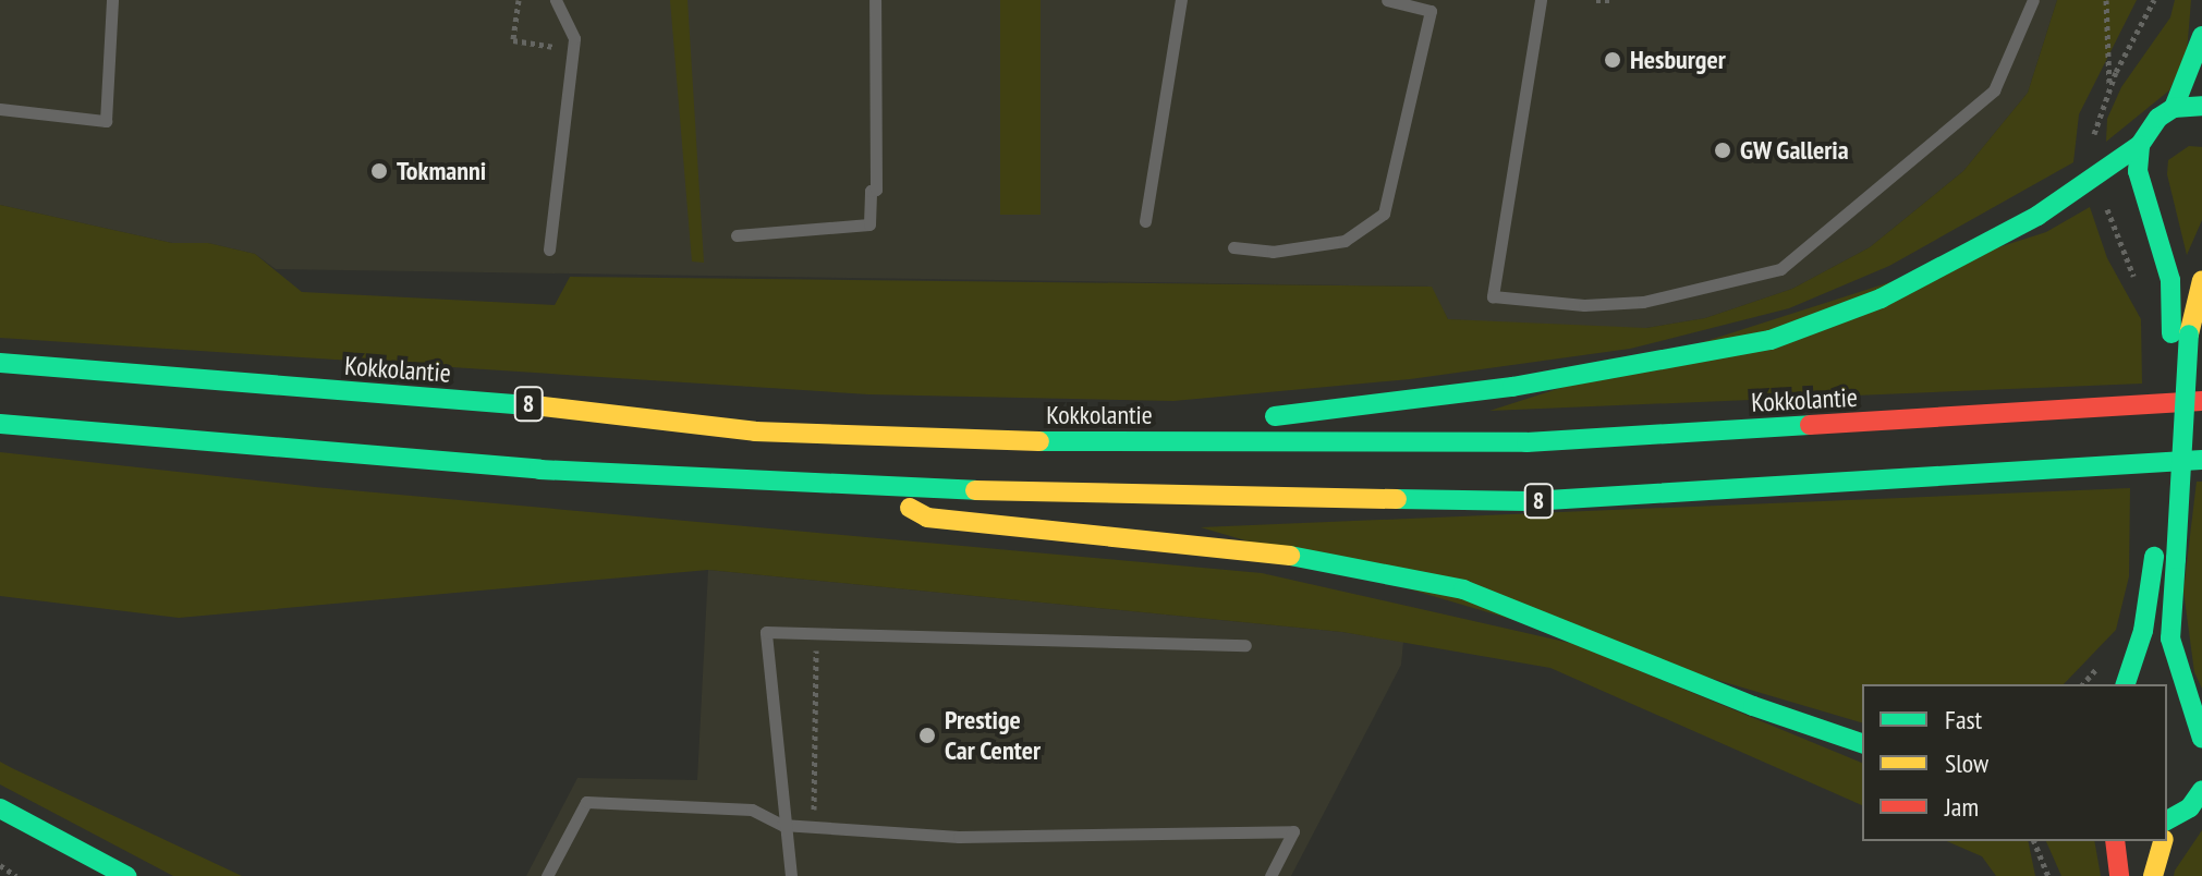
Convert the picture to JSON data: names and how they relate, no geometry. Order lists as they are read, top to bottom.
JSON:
{
  "streets": {
    "main road": ["Kokkolantie", "8"]
  },
  "places": [
    "Hesburger",
    "GW Galleria",
    "Tokmanni",
    "Prestige Car Center"
  ],
  "legend": ["Fast", "Slow", "Jam"]
}
